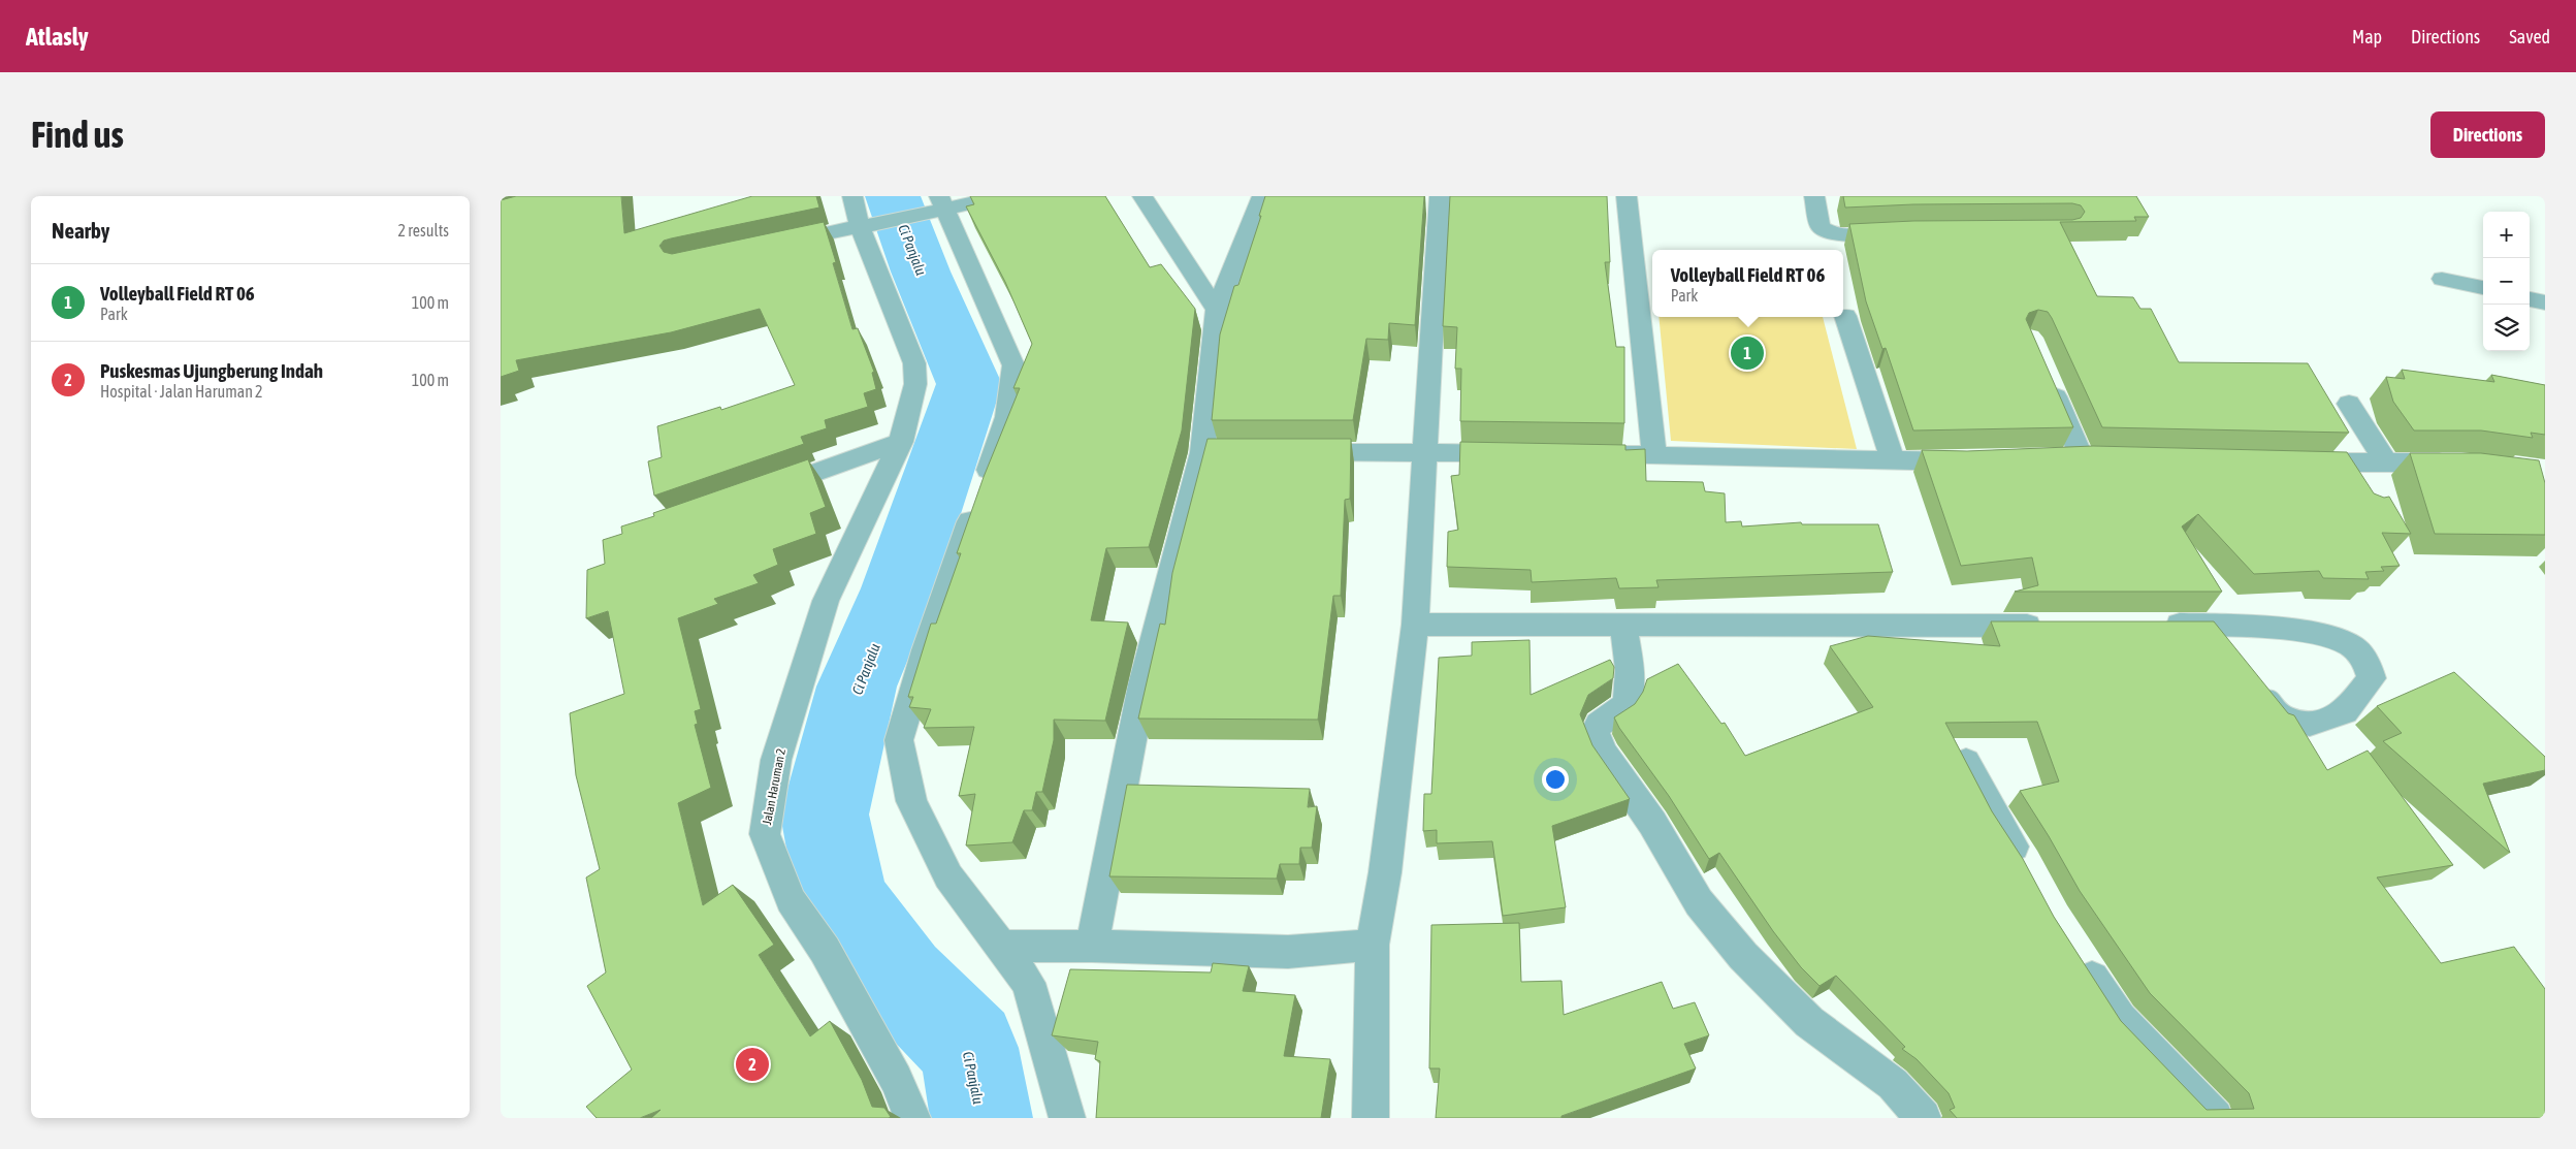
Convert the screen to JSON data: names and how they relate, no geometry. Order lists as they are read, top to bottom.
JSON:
{
  "streets": {
    "street": ["Jalan Haruman 2"]
  },
  "water": ["Ci Panjalu"],
  "page": {
    "header": "Atlasly",
    "nav": ["Map", "Directions", "Saved"],
    "buttons": "Directions",
    "title": "Find us",
    "heading": ["Nearby", "2 results"],
    "map_buttons": ["+", "−"],
    "popup": ["Volleyball Field RT 06", "Park"],
    "list": [
      {
        "mark": "1",
        "name": "Volleyball Field RT 06",
        "note": "Park",
        "value": "100 m"
      },
      {
        "mark": "2",
        "name": "Puskesmas Ujungberung Indah",
        "note": "Hospital · Jalan Haruman 2",
        "value": "100 m"
      }
    ],
    "pins": ["1", "2"]
  }
}
